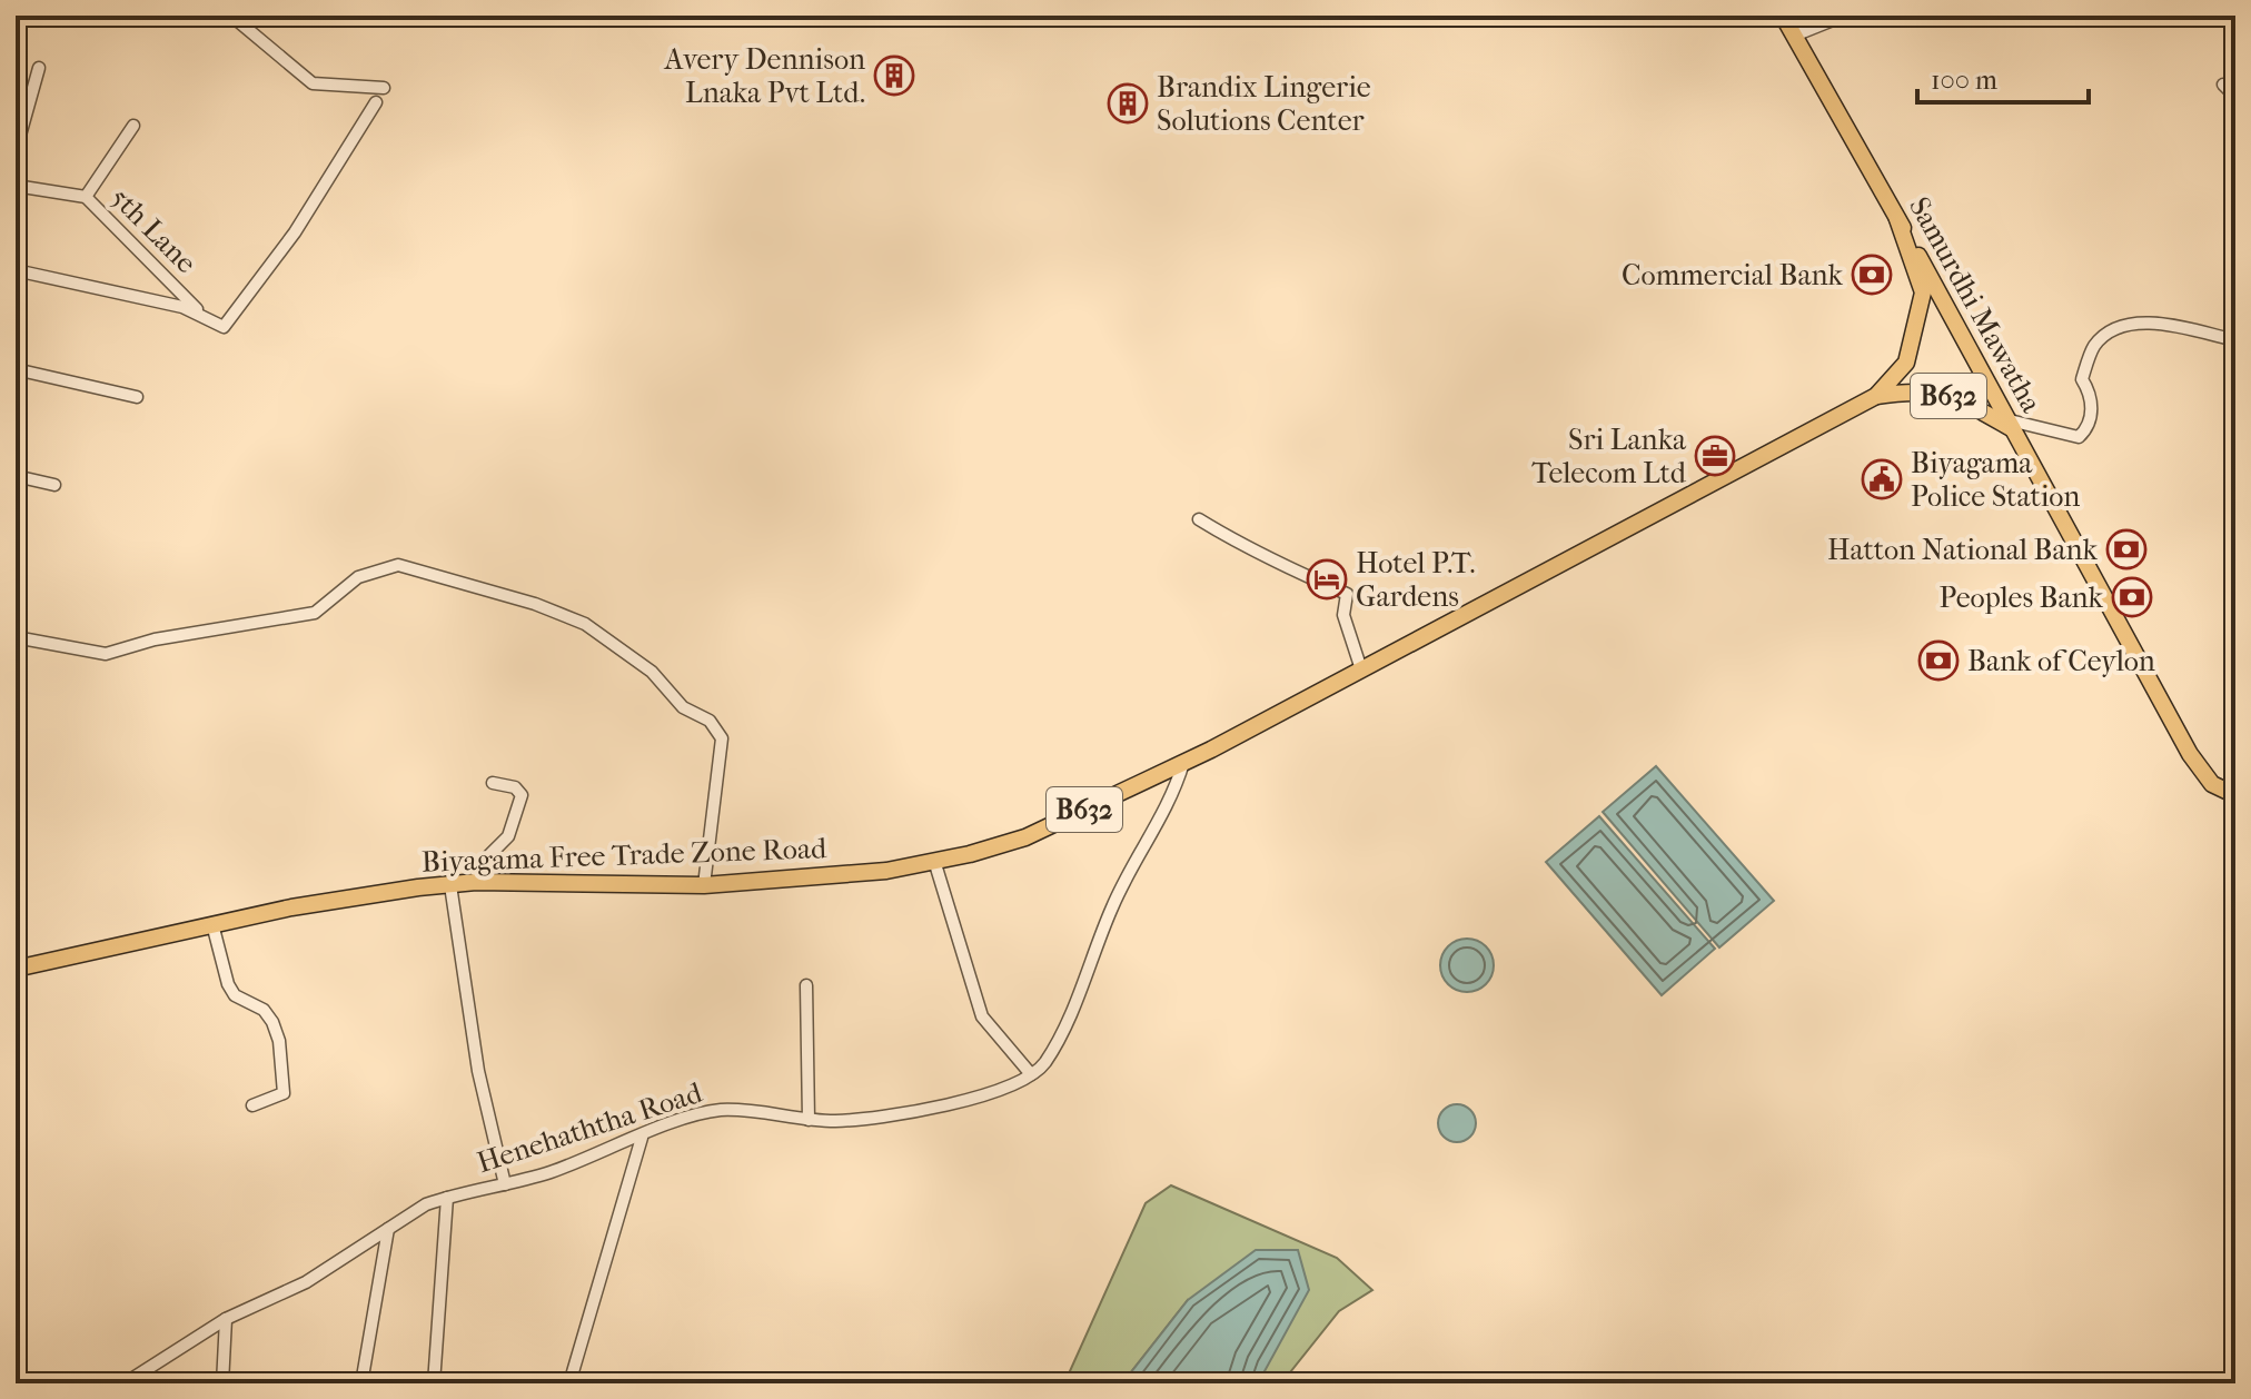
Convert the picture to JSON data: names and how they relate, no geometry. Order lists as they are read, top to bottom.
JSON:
{
  "streets": {
    "main road": ["Samurdhi Mawatha", "B632", "Biyagama Free Trade Zone Road"],
    "street": ["5th Lane", "Henehaththa Road"]
  },
  "crossings": [
    ["Samurdhi Mawatha", "Biyagama Free Trade Zone Road"],
    ["Biyagama Free Trade Zone Road", "Henehaththa Road"]
  ],
  "places": {
    "building": ["Avery Dennison Lnaka Pvt Ltd.", "Brandix Lingerie Solutions Center"],
    "bank": [
      "Commercial Bank",
      "Hatton National Bank",
      "Peoples Bank",
      "Bank of Ceylon"
    ],
    "office": ["Sri Lanka Telecom Ltd"],
    "public building": ["Biyagama Police Station"],
    "hotel": ["Hotel P.T. Gardens"]
  },
  "scale_bar": "100 m"
}
